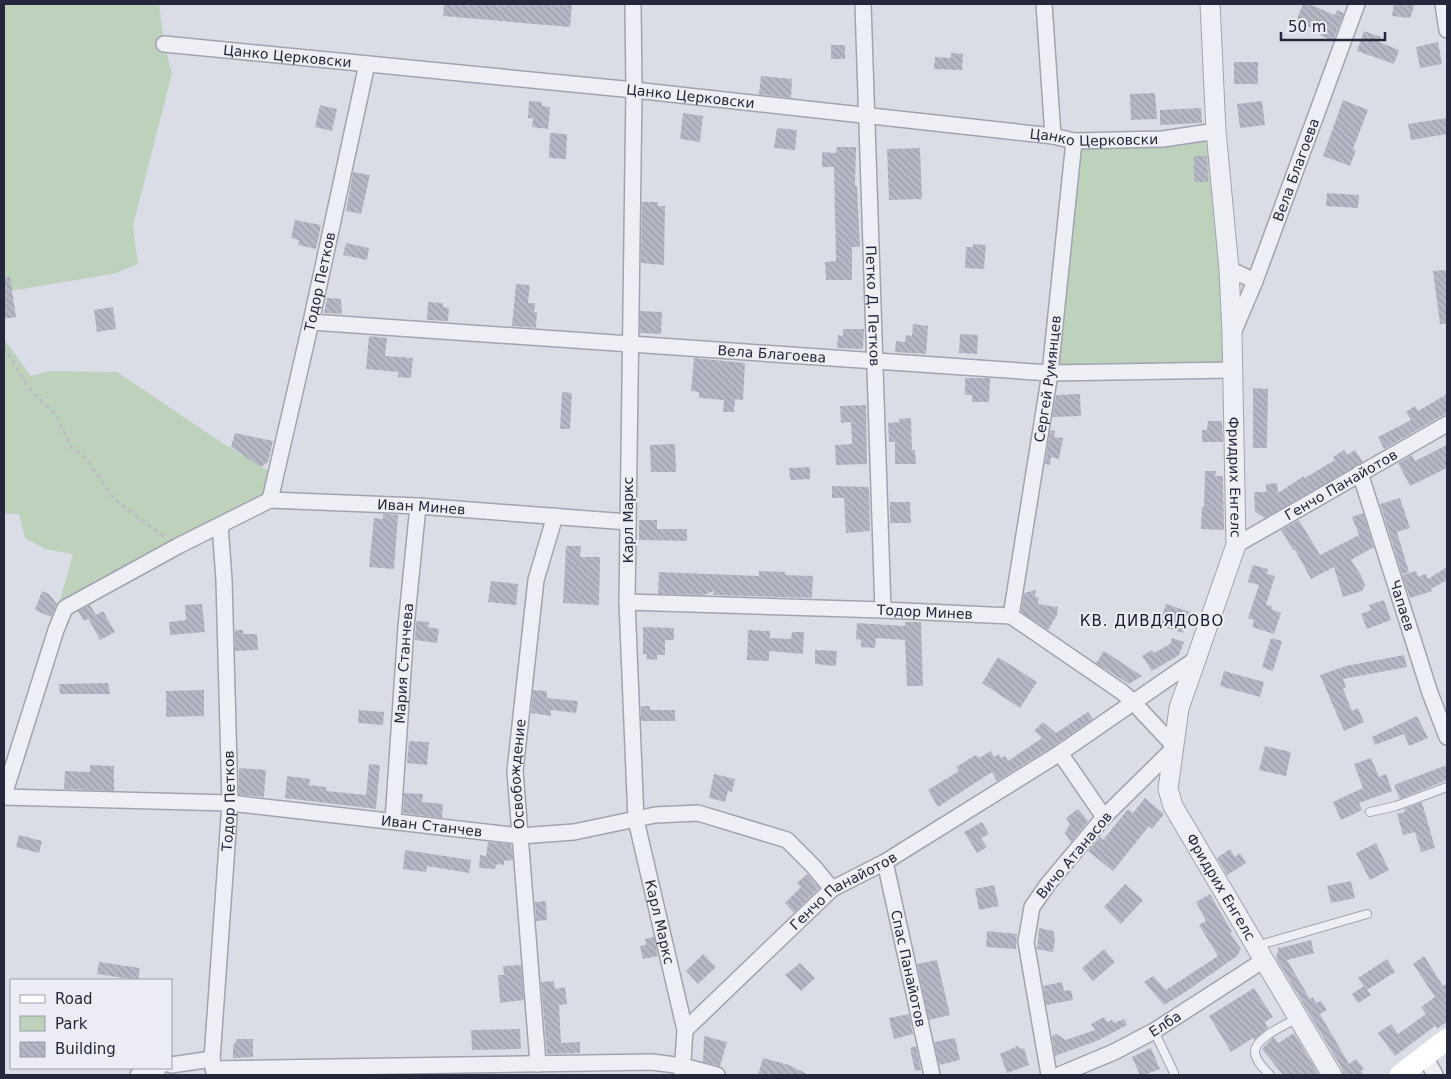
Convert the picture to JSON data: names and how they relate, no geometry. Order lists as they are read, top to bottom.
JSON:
{
  "streets": {
    "street": [
      "Цанко Церковски",
      "Вела Благоева",
      "Тодор Петков",
      "Петко Д. Петков",
      "Сергей Румянцев",
      "Фридрих Енгелс",
      "Генчо Панайотов",
      "Иван Минев",
      "Карл Маркс",
      "Чапаев",
      "Тодор Минев",
      "Мария Станчева",
      "Освобождение",
      "Иван Станчев",
      "Вичо Атанасов",
      "Спас Панайотов",
      "Елба"
    ]
  },
  "crossings": [
    ["Цанко Церковски", "Тодор Петков"],
    ["Цанко Церковски", "Петко Д. Петков"],
    ["Цанко Церковски", "Сергей Румянцев"],
    ["Цанко Церковски", "Фридрих Енгелс"],
    ["Цанко Церковски", "Карл Маркс"],
    ["Вела Благоева", "Тодор Петков"],
    ["Вела Благоева", "Петко Д. Петков"],
    ["Вела Благоева", "Сергей Румянцев"],
    ["Вела Благоева", "Фридрих Енгелс"],
    ["Вела Благоева", "Карл Маркс"],
    ["Тодор Петков", "Иван Минев"],
    ["Тодор Петков", "Иван Станчев"],
    ["Петко Д. Петков", "Тодор Минев"],
    ["Сергей Румянцев", "Тодор Минев"],
    ["Фридрих Енгелс", "Генчо Панайотов"],
    ["Фридрих Енгелс", "Вичо Атанасов"],
    ["Фридрих Енгелс", "Елба"],
    ["Генчо Панайотов", "Карл Маркс"],
    ["Генчо Панайотов", "Чапаев"],
    ["Генчо Панайотов", "Иван Станчев"],
    ["Генчо Панайотов", "Спас Панайотов"],
    ["Иван Минев", "Карл Маркс"],
    ["Иван Минев", "Мария Станчева"],
    ["Иван Минев", "Освобождение"],
    ["Иван Минев", "Иван Станчев"],
    ["Карл Маркс", "Тодор Минев"],
    ["Карл Маркс", "Иван Станчев"],
    ["Мария Станчева", "Иван Станчев"],
    ["Освобождение", "Иван Станчев"]
  ],
  "districts": ["КВ. ДИВДЯДОВО"],
  "legend": ["Road", "Park", "Building"],
  "scale_bar": "50 m"
}
